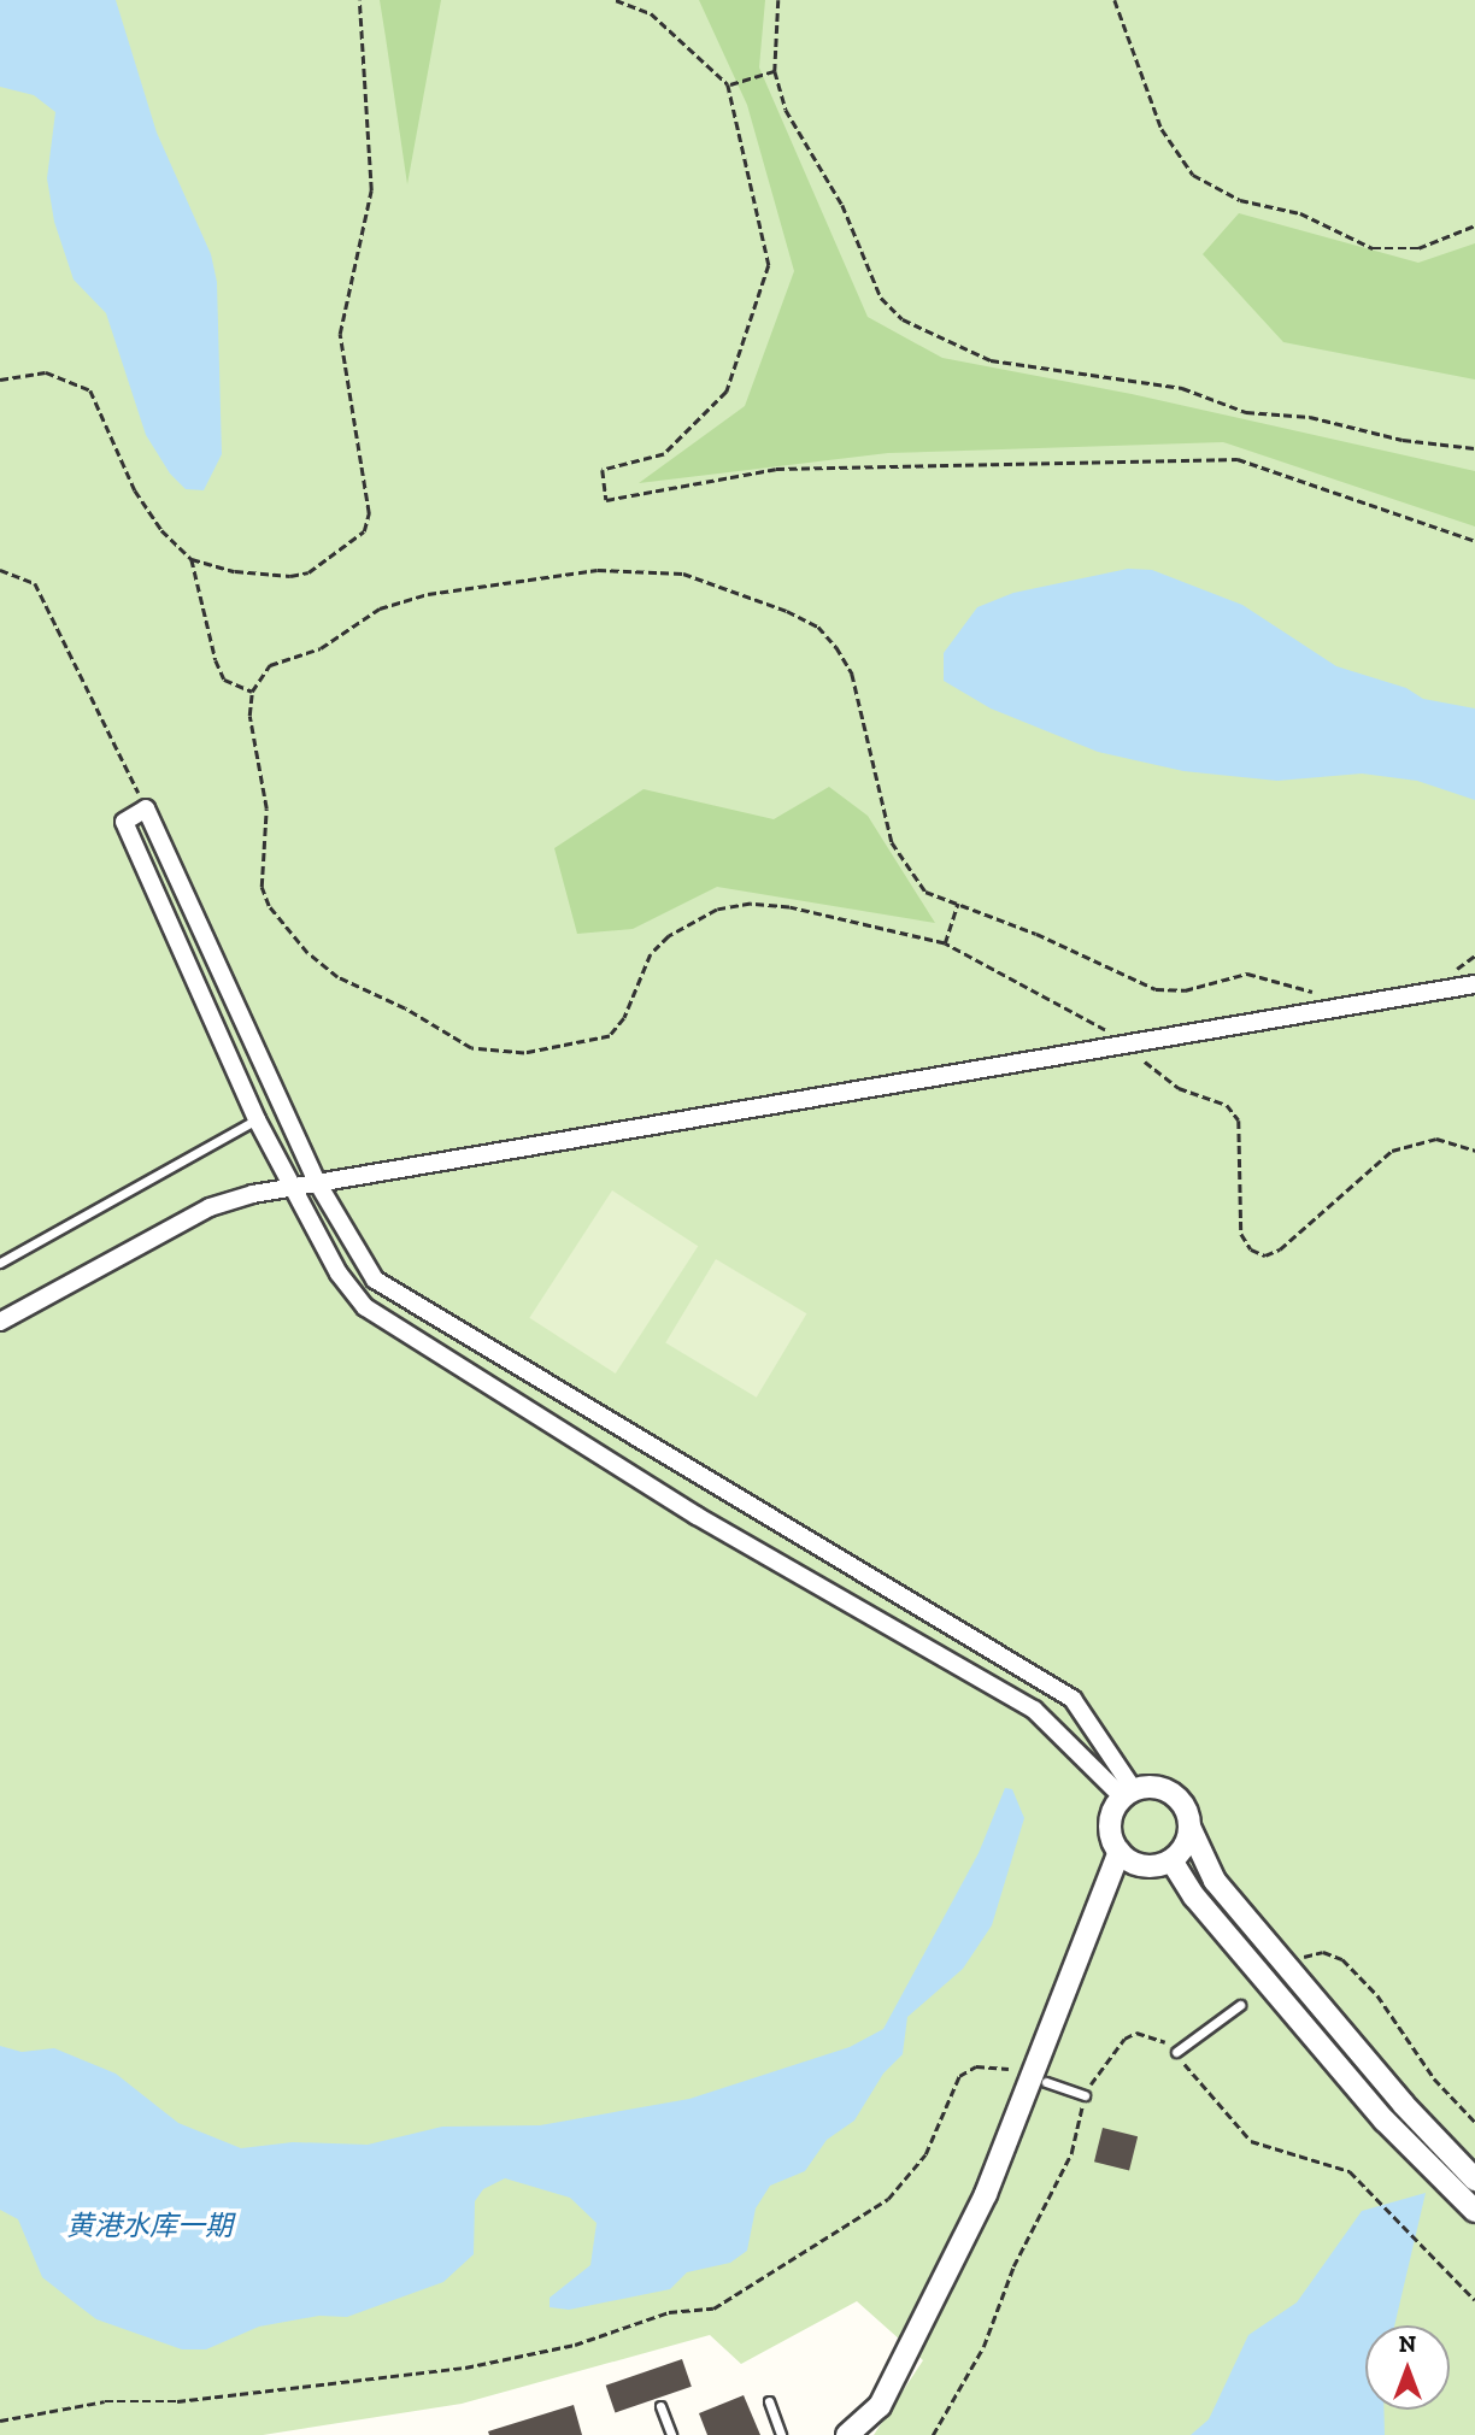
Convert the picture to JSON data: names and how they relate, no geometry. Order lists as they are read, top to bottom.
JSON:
{
  "water": ["黄港水库一期"],
  "north": "top"
}
